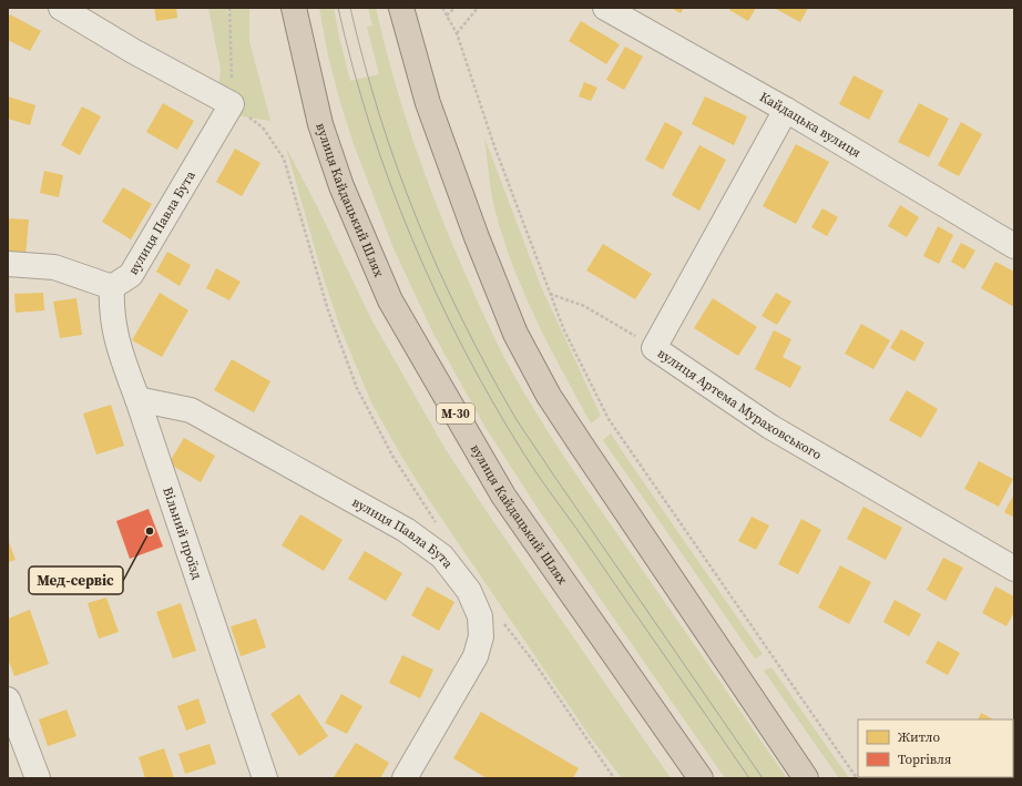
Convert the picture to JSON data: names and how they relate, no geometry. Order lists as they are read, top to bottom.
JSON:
{
  "streets": {
    "highway": ["вулиця Кайдацький Шлях", "М-30"],
    "street": [
      "Кайдацька вулиця",
      "вулиця Павла Бута",
      "вулиця Артема Мураховського",
      "Вільний проїзд"
    ]
  },
  "crossings": [
    ["Кайдацька вулиця", "вулиця Артема Мураховського"],
    ["вулиця Павла Бута", "Вільний проїзд"]
  ],
  "places": ["Мед-сервіс"],
  "legend": ["Житло", "Торгівля"]
}
